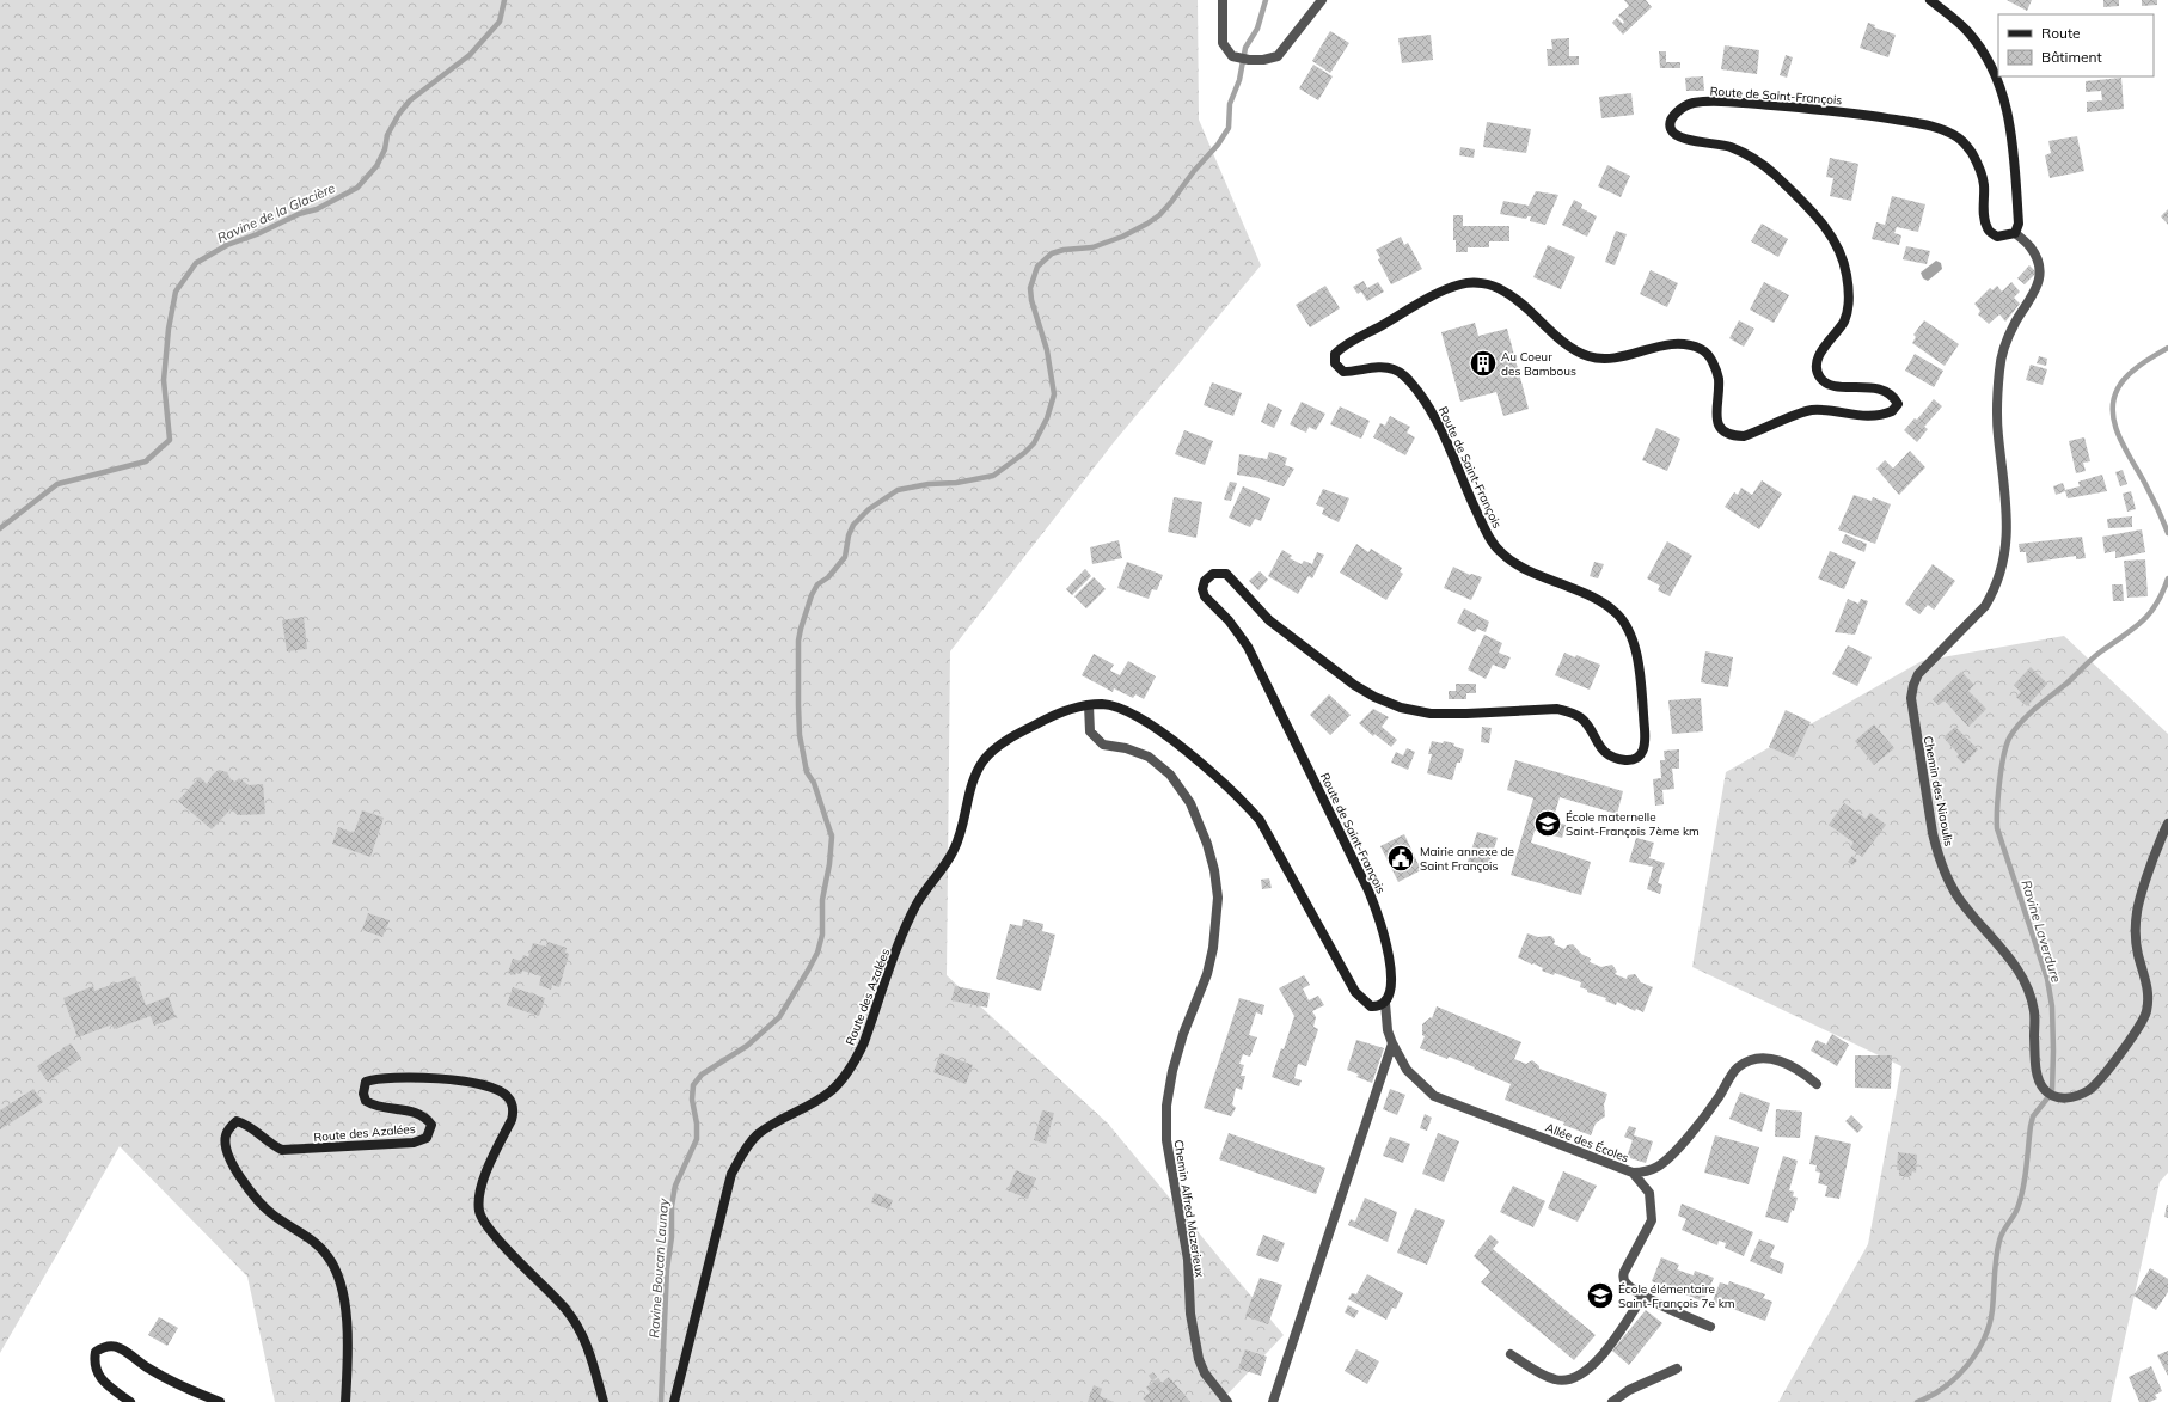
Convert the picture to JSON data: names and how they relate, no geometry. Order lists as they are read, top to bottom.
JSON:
{
  "streets": {
    "main road": ["Route de Saint-François", "Route des Azalées"],
    "street": ["Chemin des Niaoulis", "Allée des Écoles", "Chemin Alfred Mazerieux"]
  },
  "crossings": [
    ["Route de Saint-François", "Chemin des Niaoulis"],
    ["Route de Saint-François", "Allée des Écoles"],
    ["Route des Azalées", "Chemin Alfred Mazerieux"]
  ],
  "water": ["Ravine de la Glacière", "Ravine Laverdure", "Ravine Boucan Launay"],
  "places": {
    "building": ["Au Coeur des Bambous"],
    "school or university": ["École maternelle Saint-François 7ème km", "École élémentaire Saint-François 7e km"],
    "public building": ["Mairie annexe de Saint François"]
  },
  "legend": ["Route", "Bâtiment"]
}
